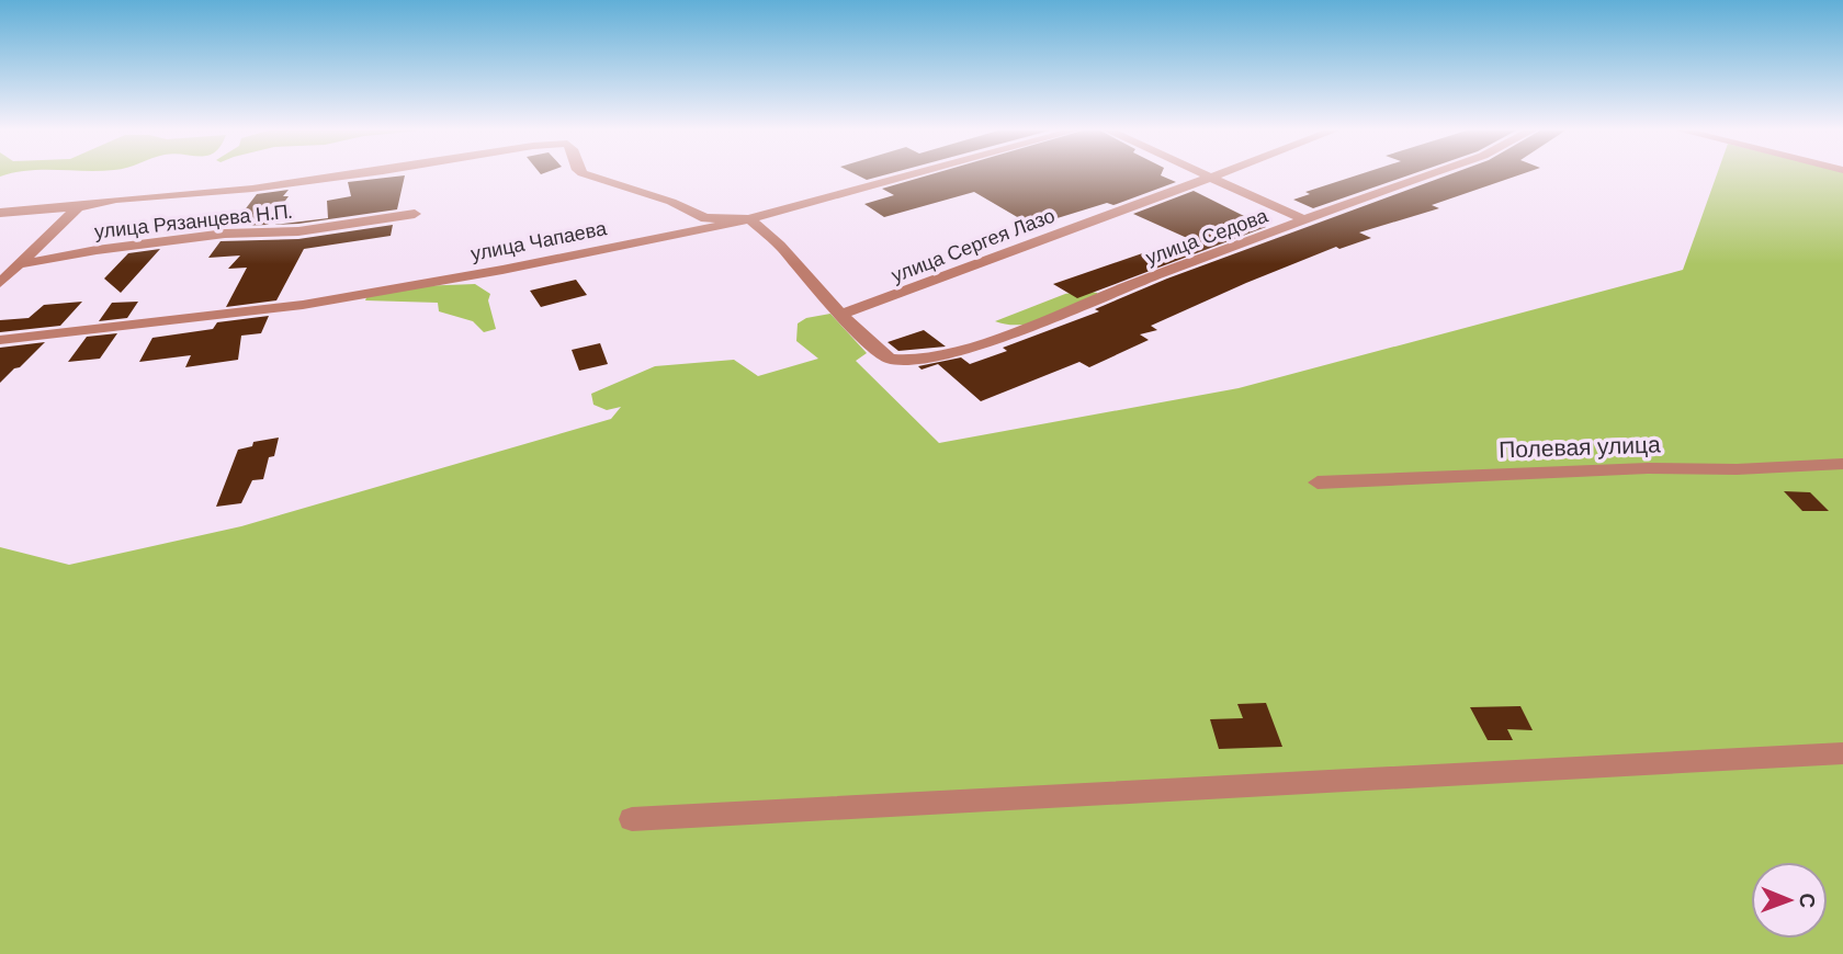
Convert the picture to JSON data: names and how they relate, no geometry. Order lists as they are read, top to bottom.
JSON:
{
  "streets": {
    "street": [
      "улица Рязанцева Н.П.",
      "улица Седова",
      "улица Чапаева",
      "улица Сергея Лазо",
      "Полевая улица"
    ]
  },
  "crossings": [
    ["улица Седова", "улица Сергея Лазо"]
  ],
  "north": "right"
}
